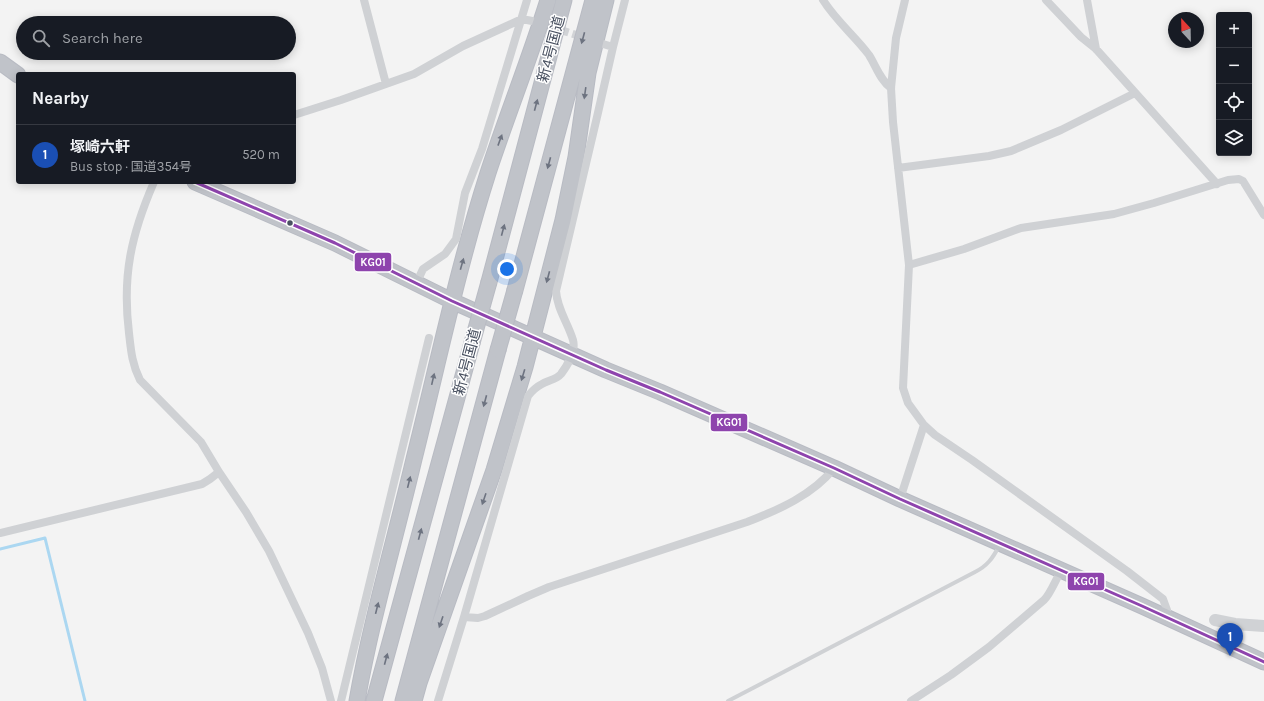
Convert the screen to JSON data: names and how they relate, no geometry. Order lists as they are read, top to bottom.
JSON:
{
  "streets": {
    "highway": ["新4号国道"]
  },
  "lines": ["transit line KG01"],
  "north": "top",
  "page": {
    "map_buttons": ["+", "−"],
    "search": "Search here",
    "heading": "Nearby",
    "list": [
      {
        "mark": "1",
        "name": "塚崎六軒",
        "note": "Bus stop · 国道354号",
        "value": "520 m"
      }
    ],
    "pins": "1"
  }
}
